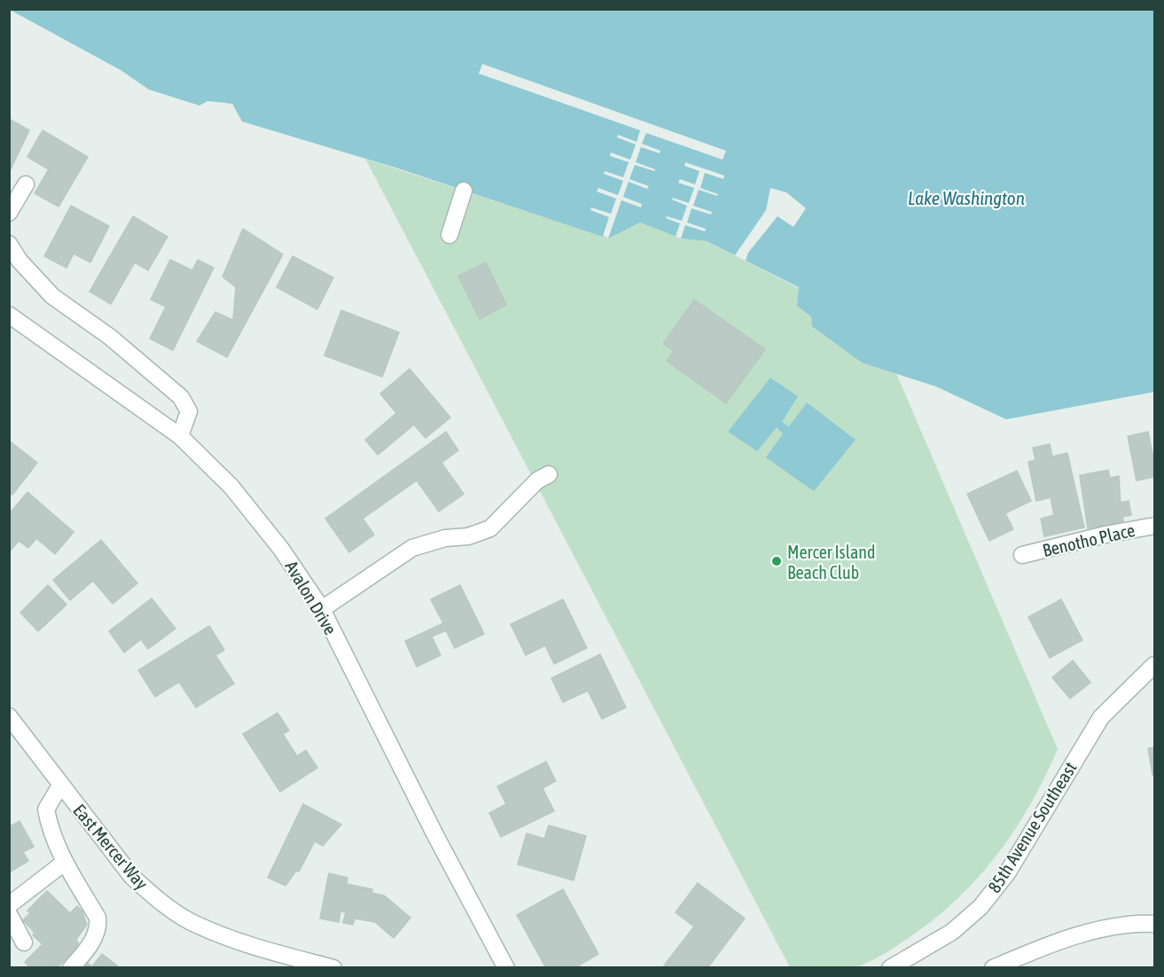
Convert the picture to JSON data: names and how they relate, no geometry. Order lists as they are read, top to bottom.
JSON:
{
  "streets": {
    "street": [
      "Benotho Place",
      "Avalon Drive",
      "85th Avenue Southeast",
      "East Mercer Way"
    ]
  },
  "water": ["Lake Washington"],
  "places": ["Mercer Island Beach Club"]
}
